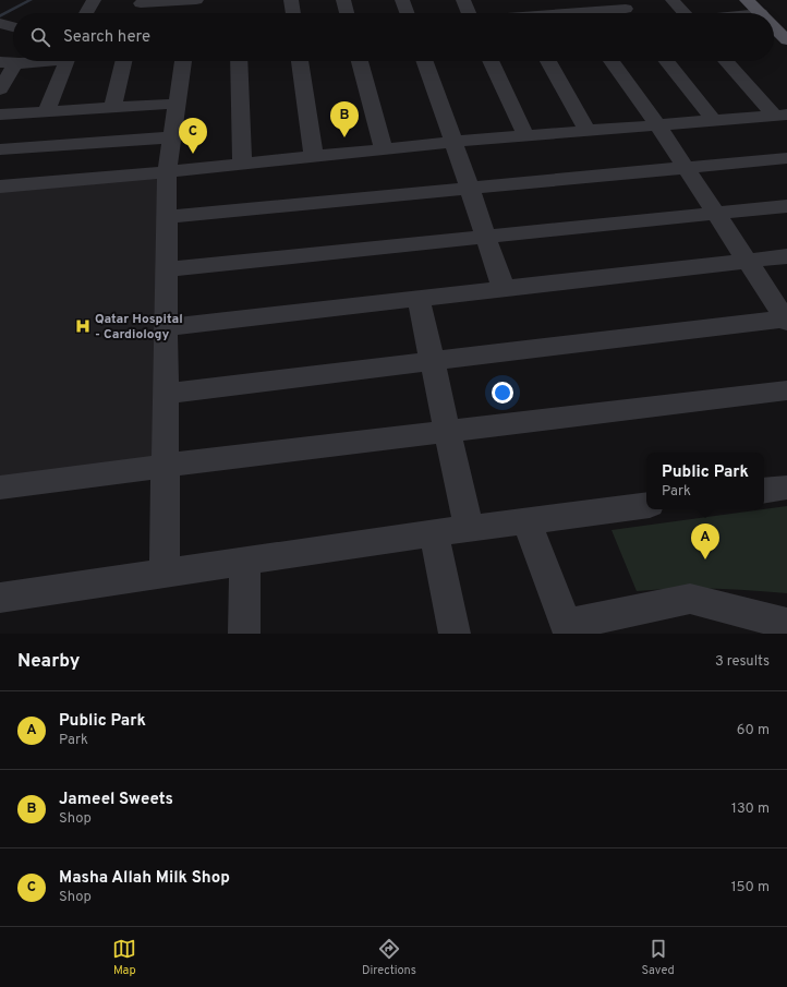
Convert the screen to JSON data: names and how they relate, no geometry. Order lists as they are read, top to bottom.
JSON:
{
  "places": {
    "hospital": ["Qatar Hospital - Cardiology"]
  },
  "page": {
    "search": "Search here",
    "pins": ["B", "C", "A"],
    "popup": ["Public Park", "Park"],
    "heading": ["Nearby", "3 results"],
    "list": [
      {
        "mark": "A",
        "name": "Public Park",
        "note": "Park",
        "value": "60 m"
      },
      {
        "mark": "B",
        "name": "Jameel Sweets",
        "note": "Shop",
        "value": "130 m"
      },
      {
        "mark": "C",
        "name": "Masha Allah Milk Shop",
        "note": "Shop",
        "value": "150 m"
      }
    ],
    "nav": ["Map", "Directions", "Saved"]
  }
}
